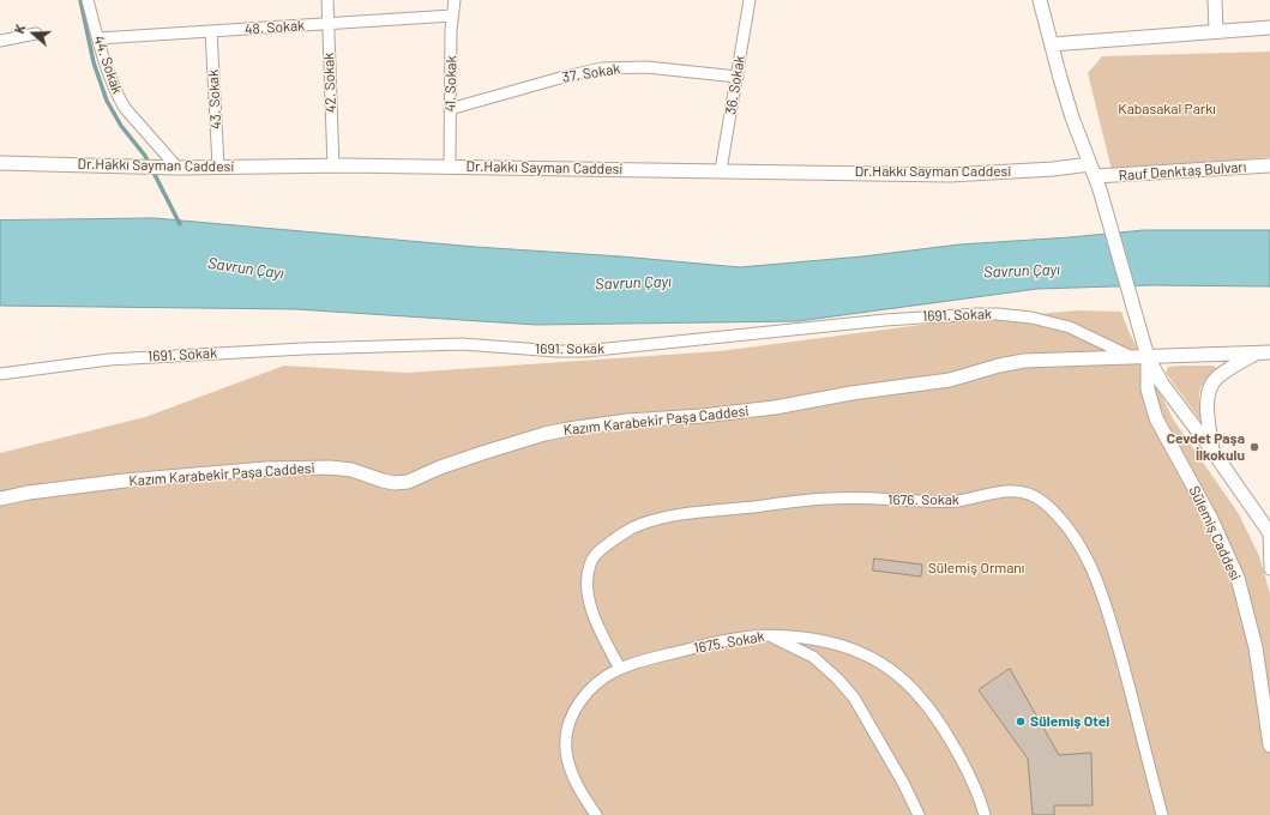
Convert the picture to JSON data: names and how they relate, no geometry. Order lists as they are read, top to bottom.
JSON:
{
  "streets": {
    "street": [
      "48. Sokak",
      "44. Sokak",
      "37. Sokak",
      "42. Sokak",
      "41. Sokak",
      "36. Sokak",
      "43. Sokak",
      "Dr.Hakkı Sayman Caddesi",
      "Rauf Denktaş Bulvarı",
      "1691. Sokak",
      "Kazım Karabekir Paşa Caddesi",
      "1676. Sokak",
      "Sülemiş Caddesi",
      "1675. Sokak"
    ]
  },
  "crossings": [
    ["48. Sokak", "44. Sokak"],
    ["48. Sokak", "42. Sokak"],
    ["48. Sokak", "41. Sokak"],
    ["48. Sokak", "43. Sokak"],
    ["44. Sokak", "Dr.Hakkı Sayman Caddesi"],
    ["37. Sokak", "41. Sokak"],
    ["37. Sokak", "36. Sokak"],
    ["42. Sokak", "Dr.Hakkı Sayman Caddesi"],
    ["41. Sokak", "Dr.Hakkı Sayman Caddesi"],
    ["36. Sokak", "Dr.Hakkı Sayman Caddesi"],
    ["43. Sokak", "Dr.Hakkı Sayman Caddesi"],
    ["Dr.Hakkı Sayman Caddesi", "Rauf Denktaş Bulvarı"],
    ["1691. Sokak", "Kazım Karabekir Paşa Caddesi"],
    ["Kazım Karabekir Paşa Caddesi", "Sülemiş Caddesi"],
    ["1676. Sokak", "1675. Sokak"]
  ],
  "water": ["Savrun Çayı"],
  "parks": ["Kabasakal Parkı", "Sülemiş Ormanı"],
  "places": ["Cevdet Paşa İlkokulu", "Sülemiş Otel"],
  "north": "left"
}
